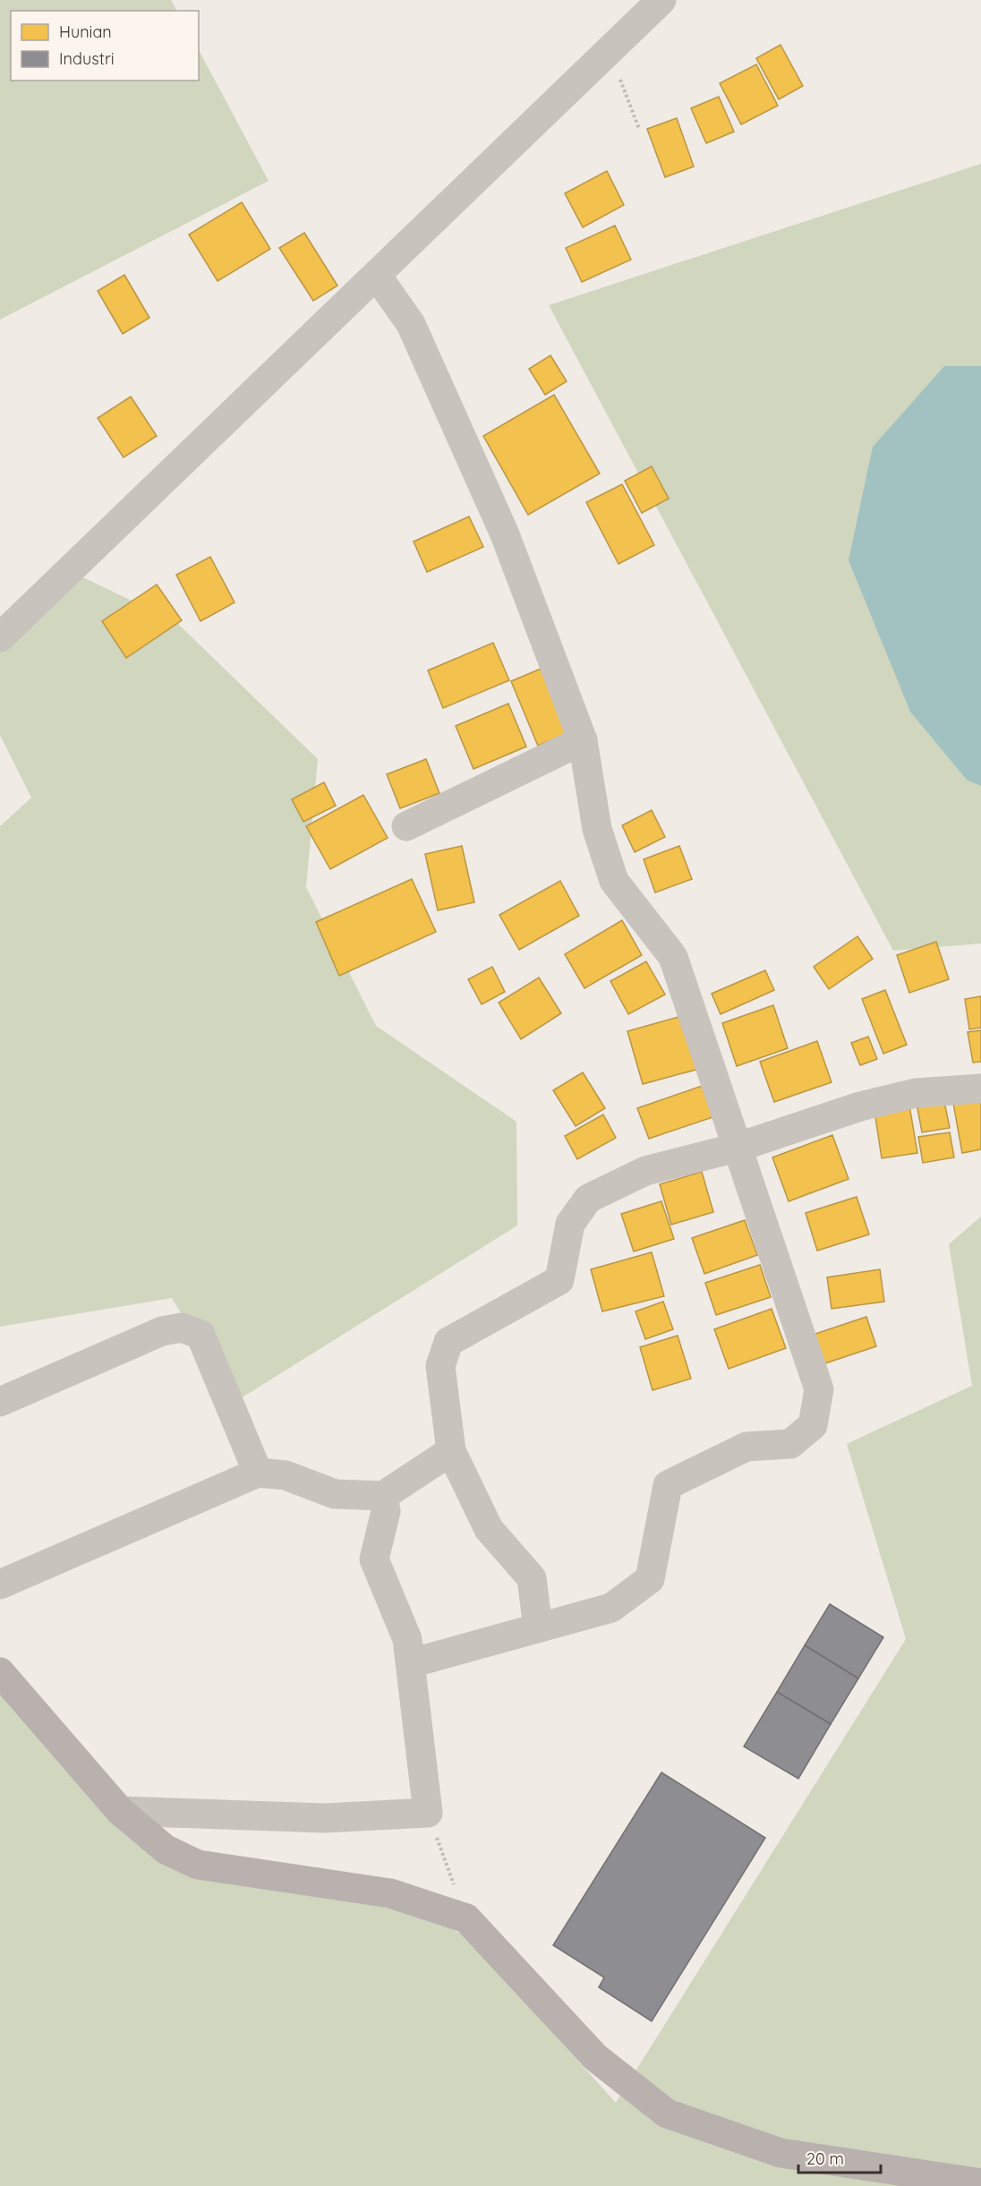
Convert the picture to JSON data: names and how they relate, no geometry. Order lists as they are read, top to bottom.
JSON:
{
  "legend": ["Hunian", "Industri"],
  "scale_bar": "20 m"
}
